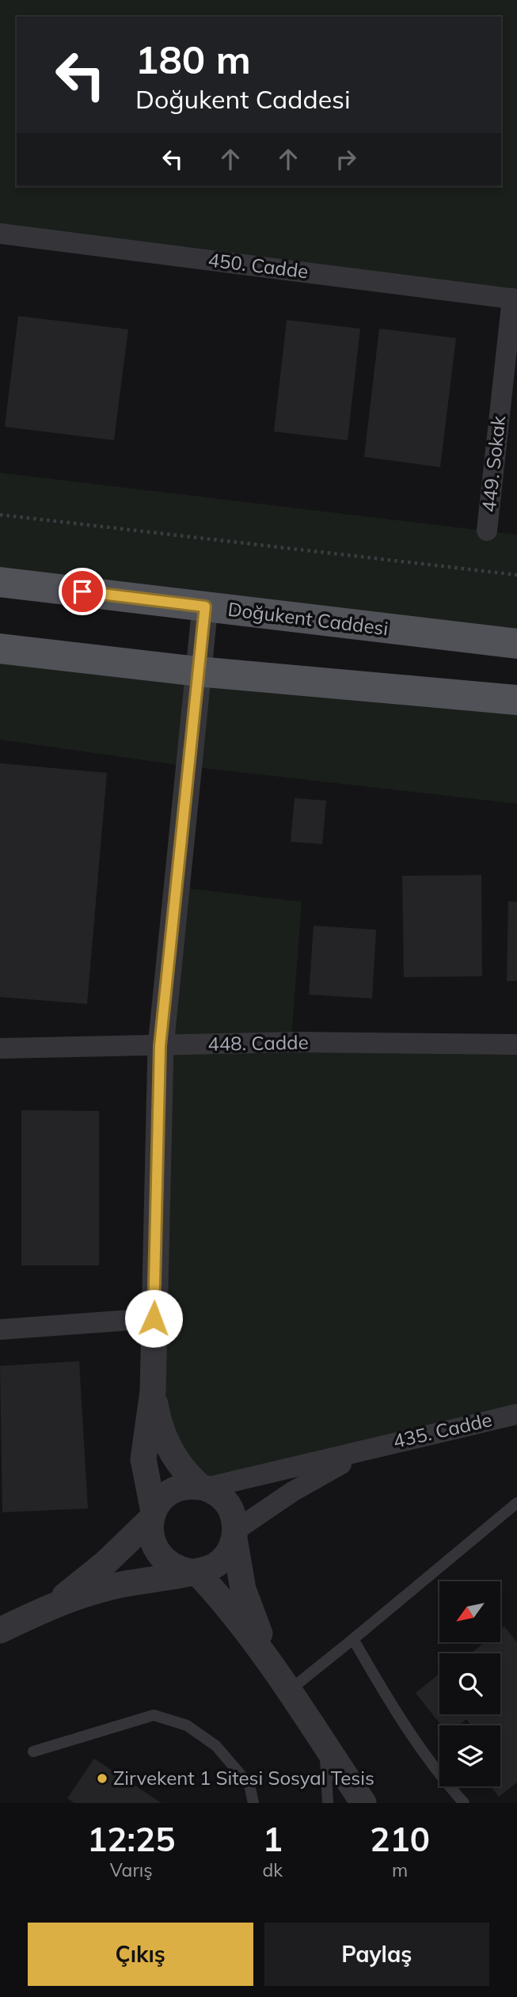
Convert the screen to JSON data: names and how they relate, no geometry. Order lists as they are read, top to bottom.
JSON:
{
  "streets": {
    "main road": ["Doğukent Caddesi"],
    "street": [
      "450. Cadde",
      "449. Sokak",
      "448. Cadde",
      "435. Cadde"
    ]
  },
  "crossings": [
    ["450. Cadde", "449. Sokak"]
  ],
  "places": ["Zirvekent 1 Sitesi Sosyal Tesis"],
  "north": "bottom left",
  "page": {
    "turn": ["180 m", "Doğukent Caddesi"],
    "eta": [
      "12:25",
      "Varış",
      "1",
      "dk",
      "210",
      "m"
    ],
    "buttons": ["Çıkış", "Paylaş"]
  }
}
